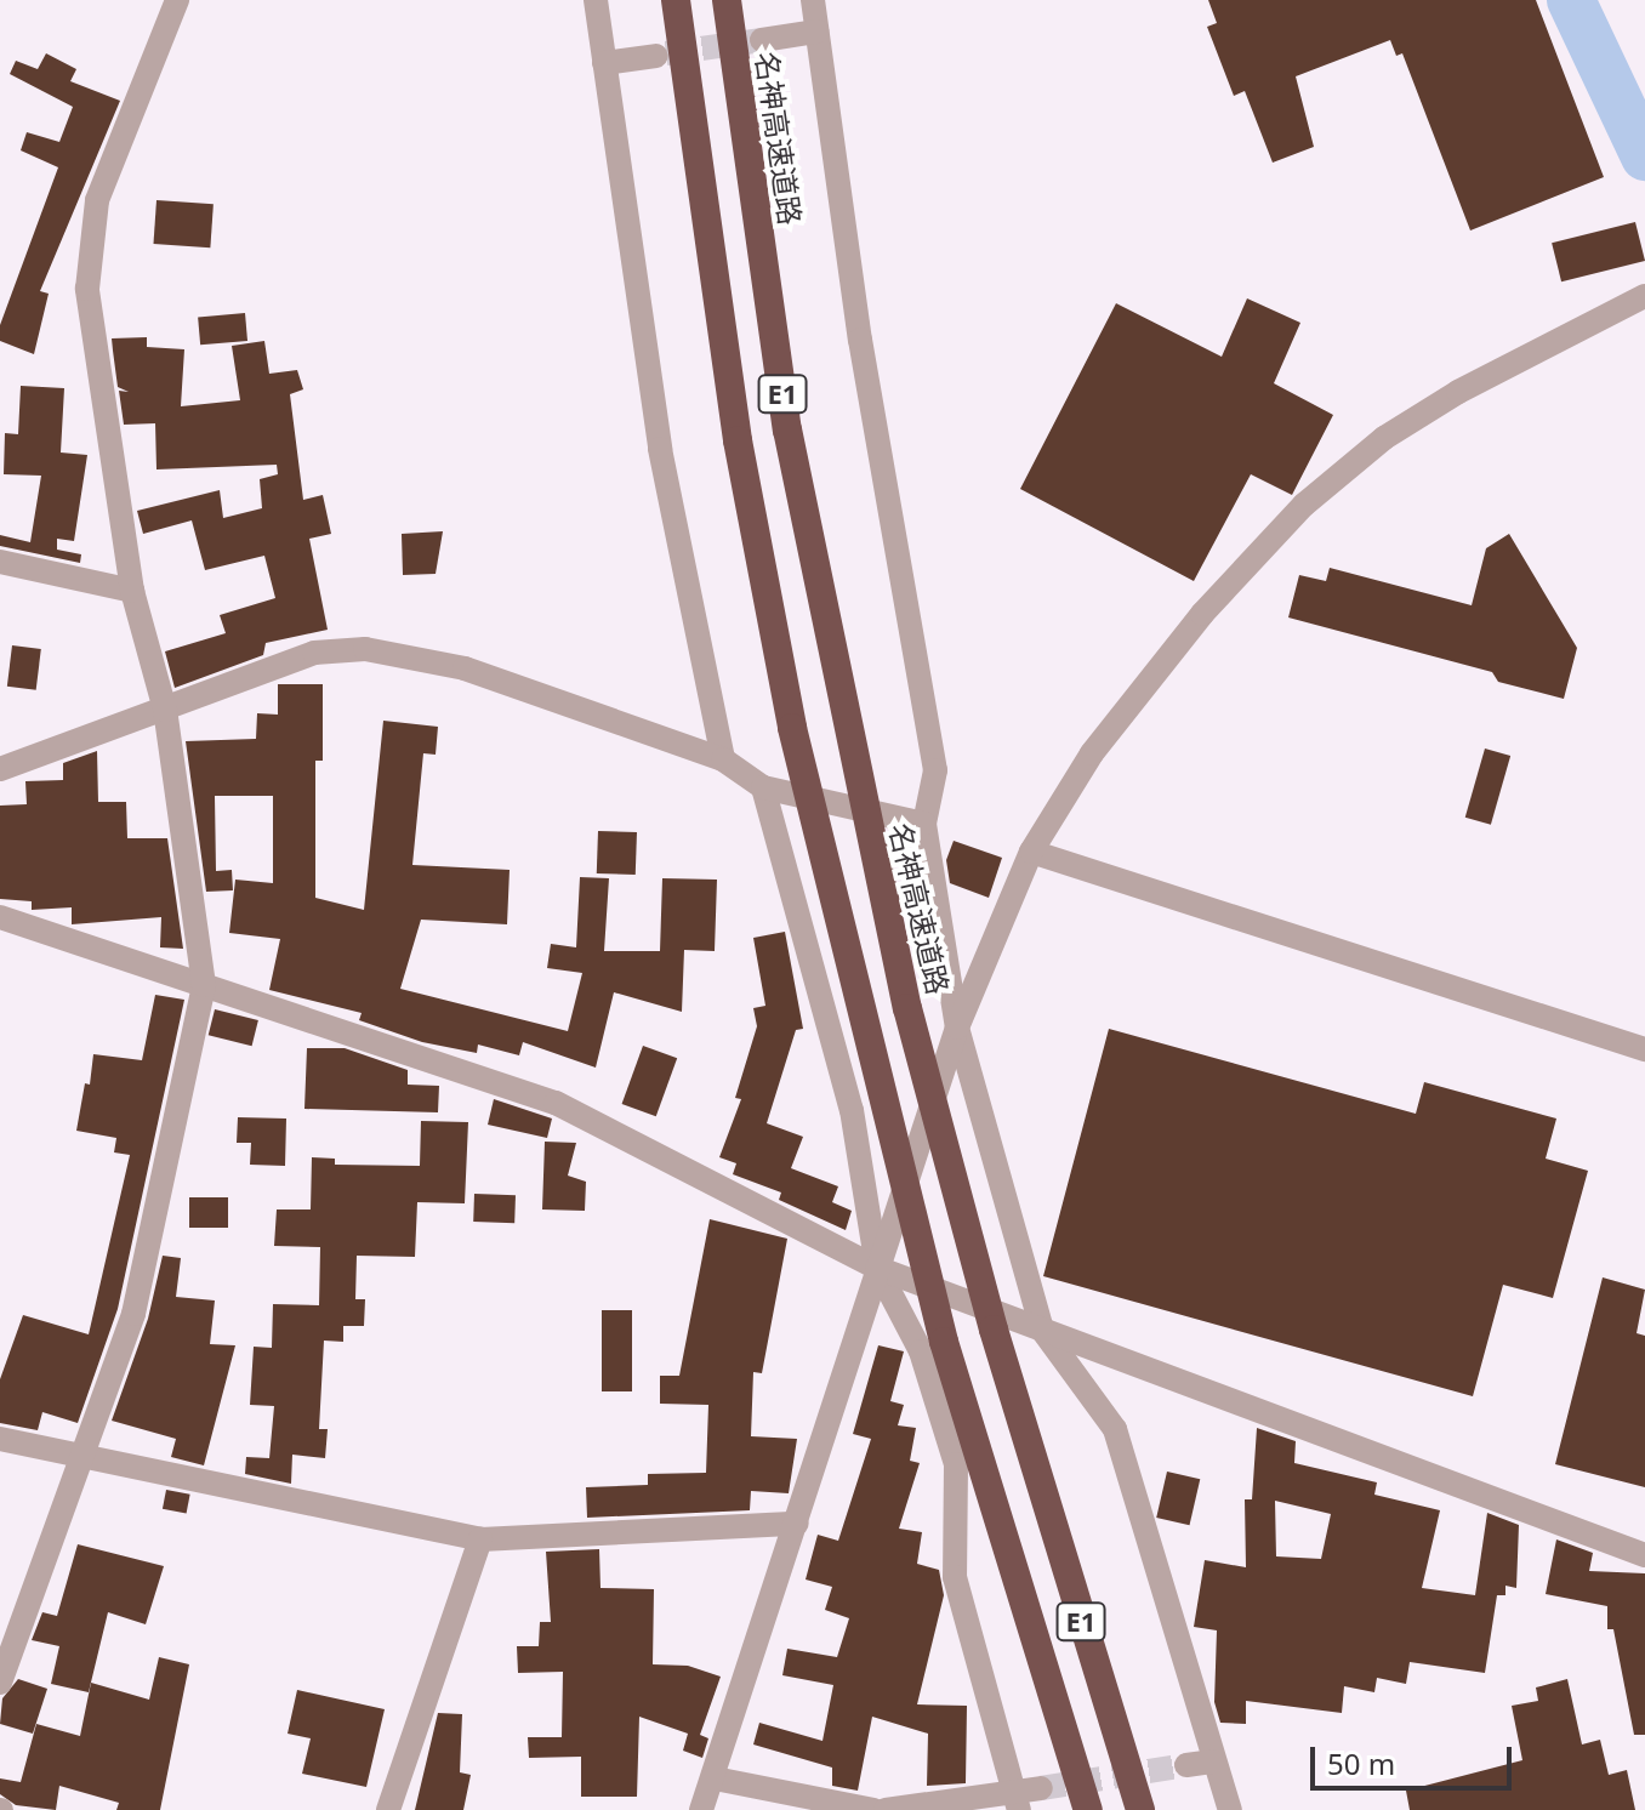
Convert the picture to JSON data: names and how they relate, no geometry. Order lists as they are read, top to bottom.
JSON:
{
  "streets": {
    "highway": ["名神高速道路", "E1"]
  },
  "scale_bar": "50 m"
}
